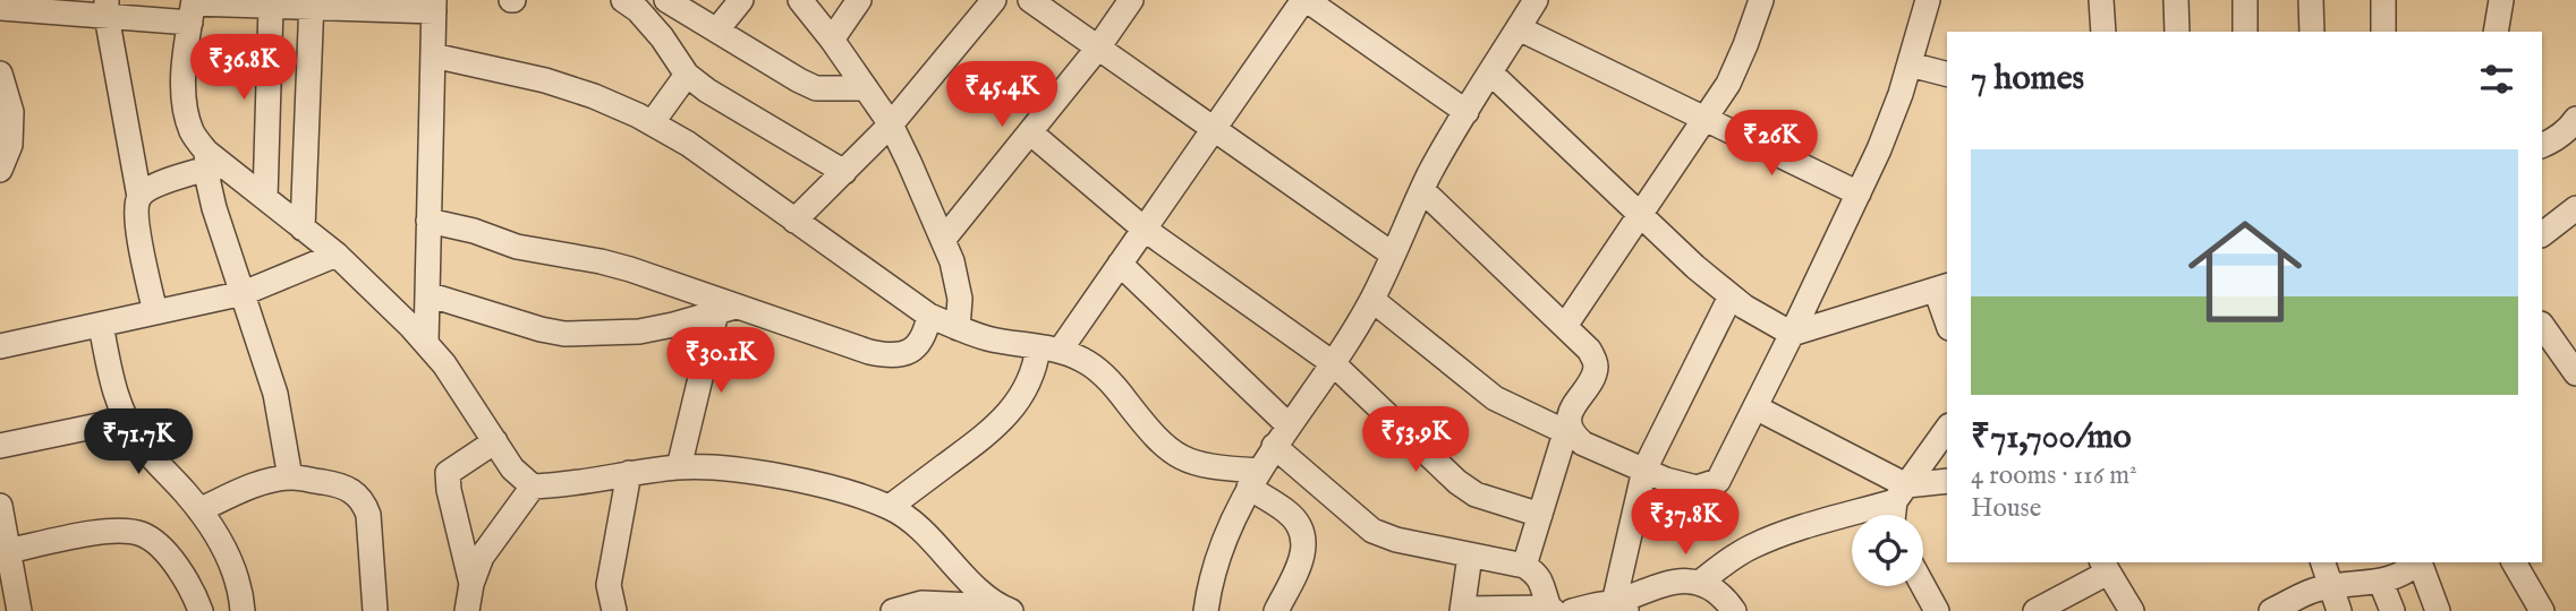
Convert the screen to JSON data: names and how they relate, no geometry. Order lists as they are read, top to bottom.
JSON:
{
  "page": {
    "heading": "7 homes",
    "price": [
      "₹36.8K",
      "₹45.4K",
      "₹26K",
      "₹30.1K",
      "₹53.9K",
      "₹71.7K",
      "₹37.8K"
    ],
    "list": [
      {
        "name": "₹71,700/mo",
        "note": "4 rooms · 116 m² · House"
      }
    ]
  }
}
